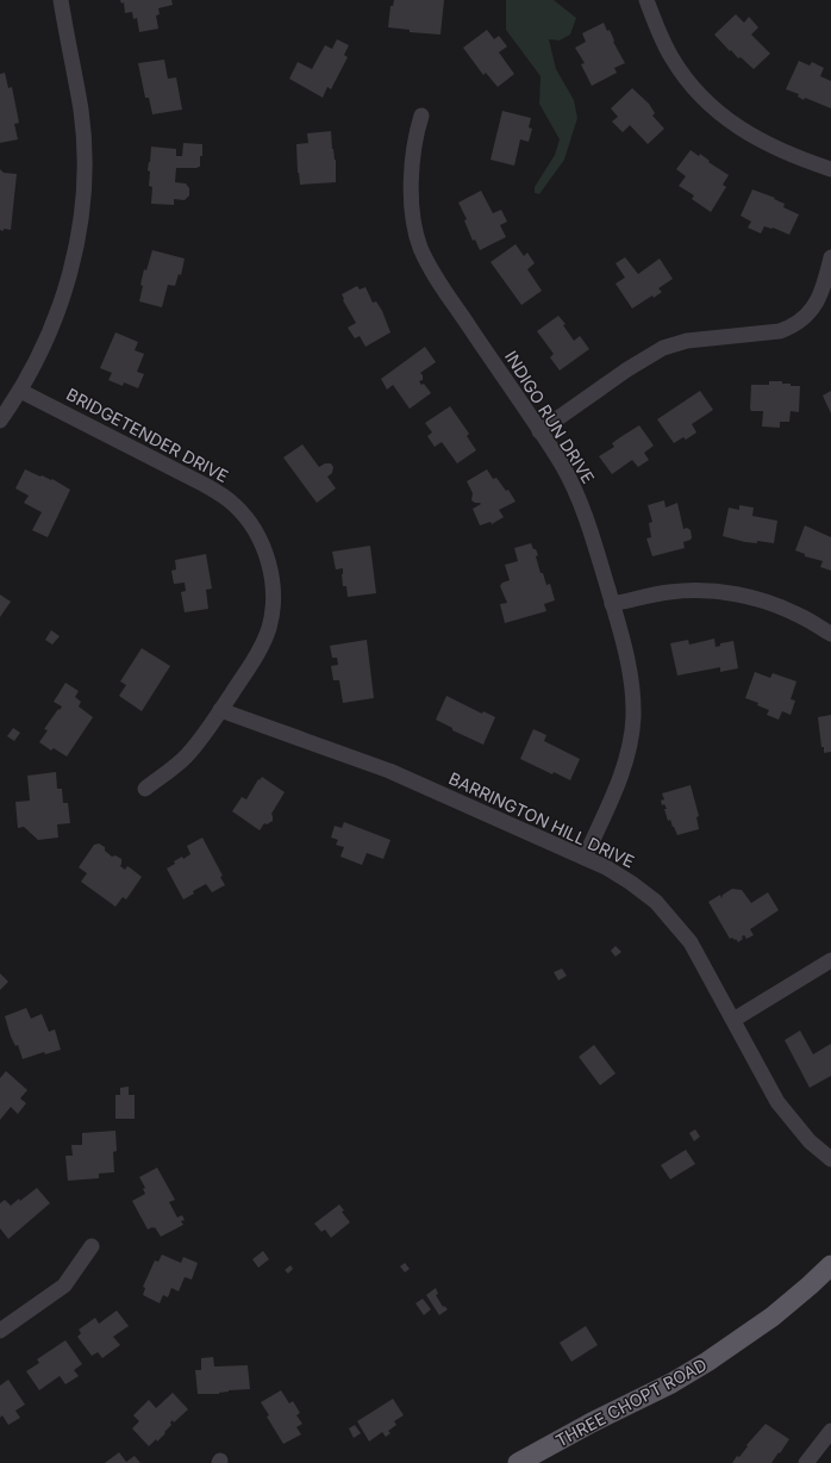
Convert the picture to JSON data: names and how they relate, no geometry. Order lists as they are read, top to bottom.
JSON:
{
  "streets": {
    "main road": ["THREE CHOPT ROAD"],
    "street": ["INDIGO RUN DRIVE", "BRIDGETENDER DRIVE", "BARRINGTON HILL DRIVE"]
  },
  "crossings": [
    ["INDIGO RUN DRIVE", "BARRINGTON HILL DRIVE"],
    ["BRIDGETENDER DRIVE", "BARRINGTON HILL DRIVE"]
  ]
}
